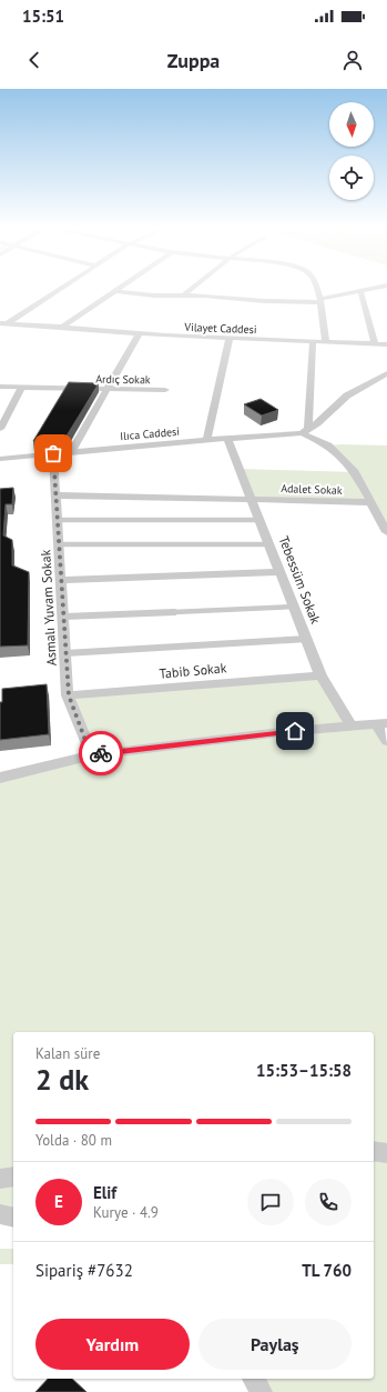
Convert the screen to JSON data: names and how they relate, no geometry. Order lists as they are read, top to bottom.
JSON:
{
  "streets": {
    "street": [
      "Vilayet Caddesi",
      "Ardıç Sokak",
      "Ilıca Caddesi",
      "Adalet Sokak",
      "Tebessüm Sokak",
      "Asmalı Yuvam Sokak",
      "Tabib Sokak"
    ]
  },
  "crossings": [
    ["Ilıca Caddesi", "Tebessüm Sokak"],
    ["Ilıca Caddesi", "Asmalı Yuvam Sokak"],
    ["Adalet Sokak", "Tebessüm Sokak"],
    ["Adalet Sokak", "Asmalı Yuvam Sokak"],
    ["Tebessüm Sokak", "Tabib Sokak"],
    ["Asmalı Yuvam Sokak", "Tabib Sokak"]
  ],
  "north": "bottom",
  "page": {
    "status": "15:51",
    "header": "Zuppa",
    "heading": ["2 dk", "Kalan süre", "15:53–15:58"],
    "panel": [
      "Elif",
      "Kurye · 4.9",
      "Sipariş #7632",
      "TL 760"
    ],
    "bar": "Yolda · 80 m",
    "round": "E",
    "buttons": ["Yardım", "Paylaş"]
  }
}
